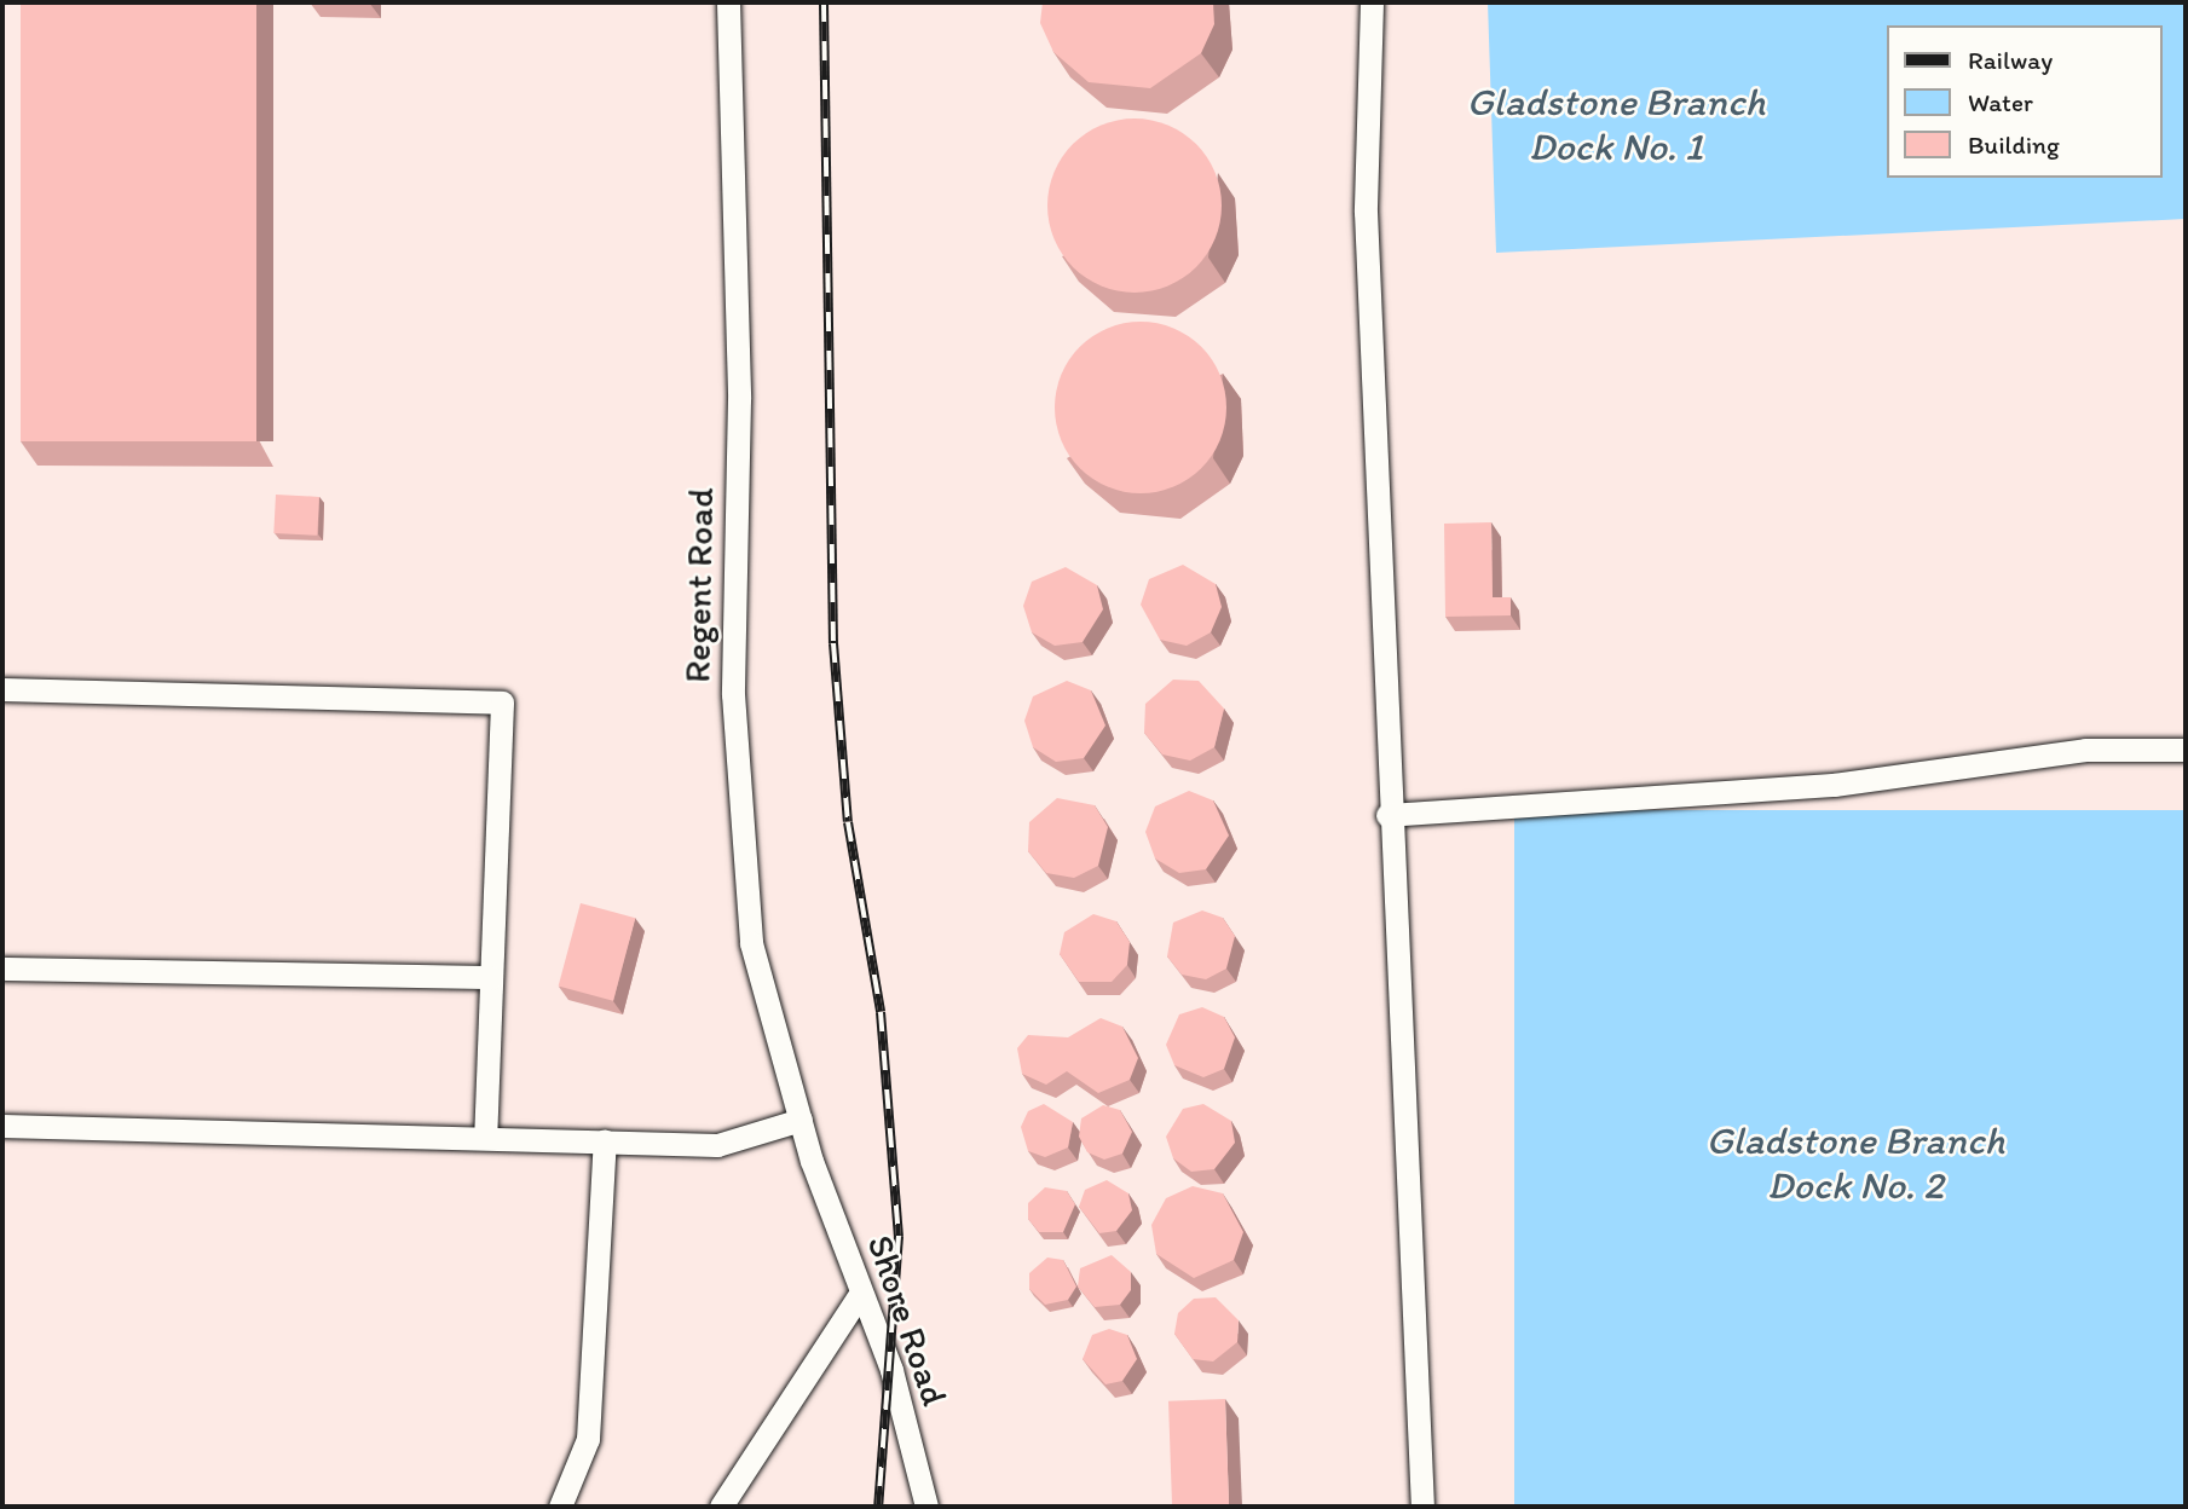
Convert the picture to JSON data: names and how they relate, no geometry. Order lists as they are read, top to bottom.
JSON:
{
  "streets": {
    "lane": ["Regent Road", "Shore Road"]
  },
  "crossings": [
    ["Regent Road", "Shore Road"]
  ],
  "water": ["Gladstone Branch Dock No. 1", "Gladstone Branch Dock No. 2"],
  "legend": ["Railway", "Water", "Building"]
}
